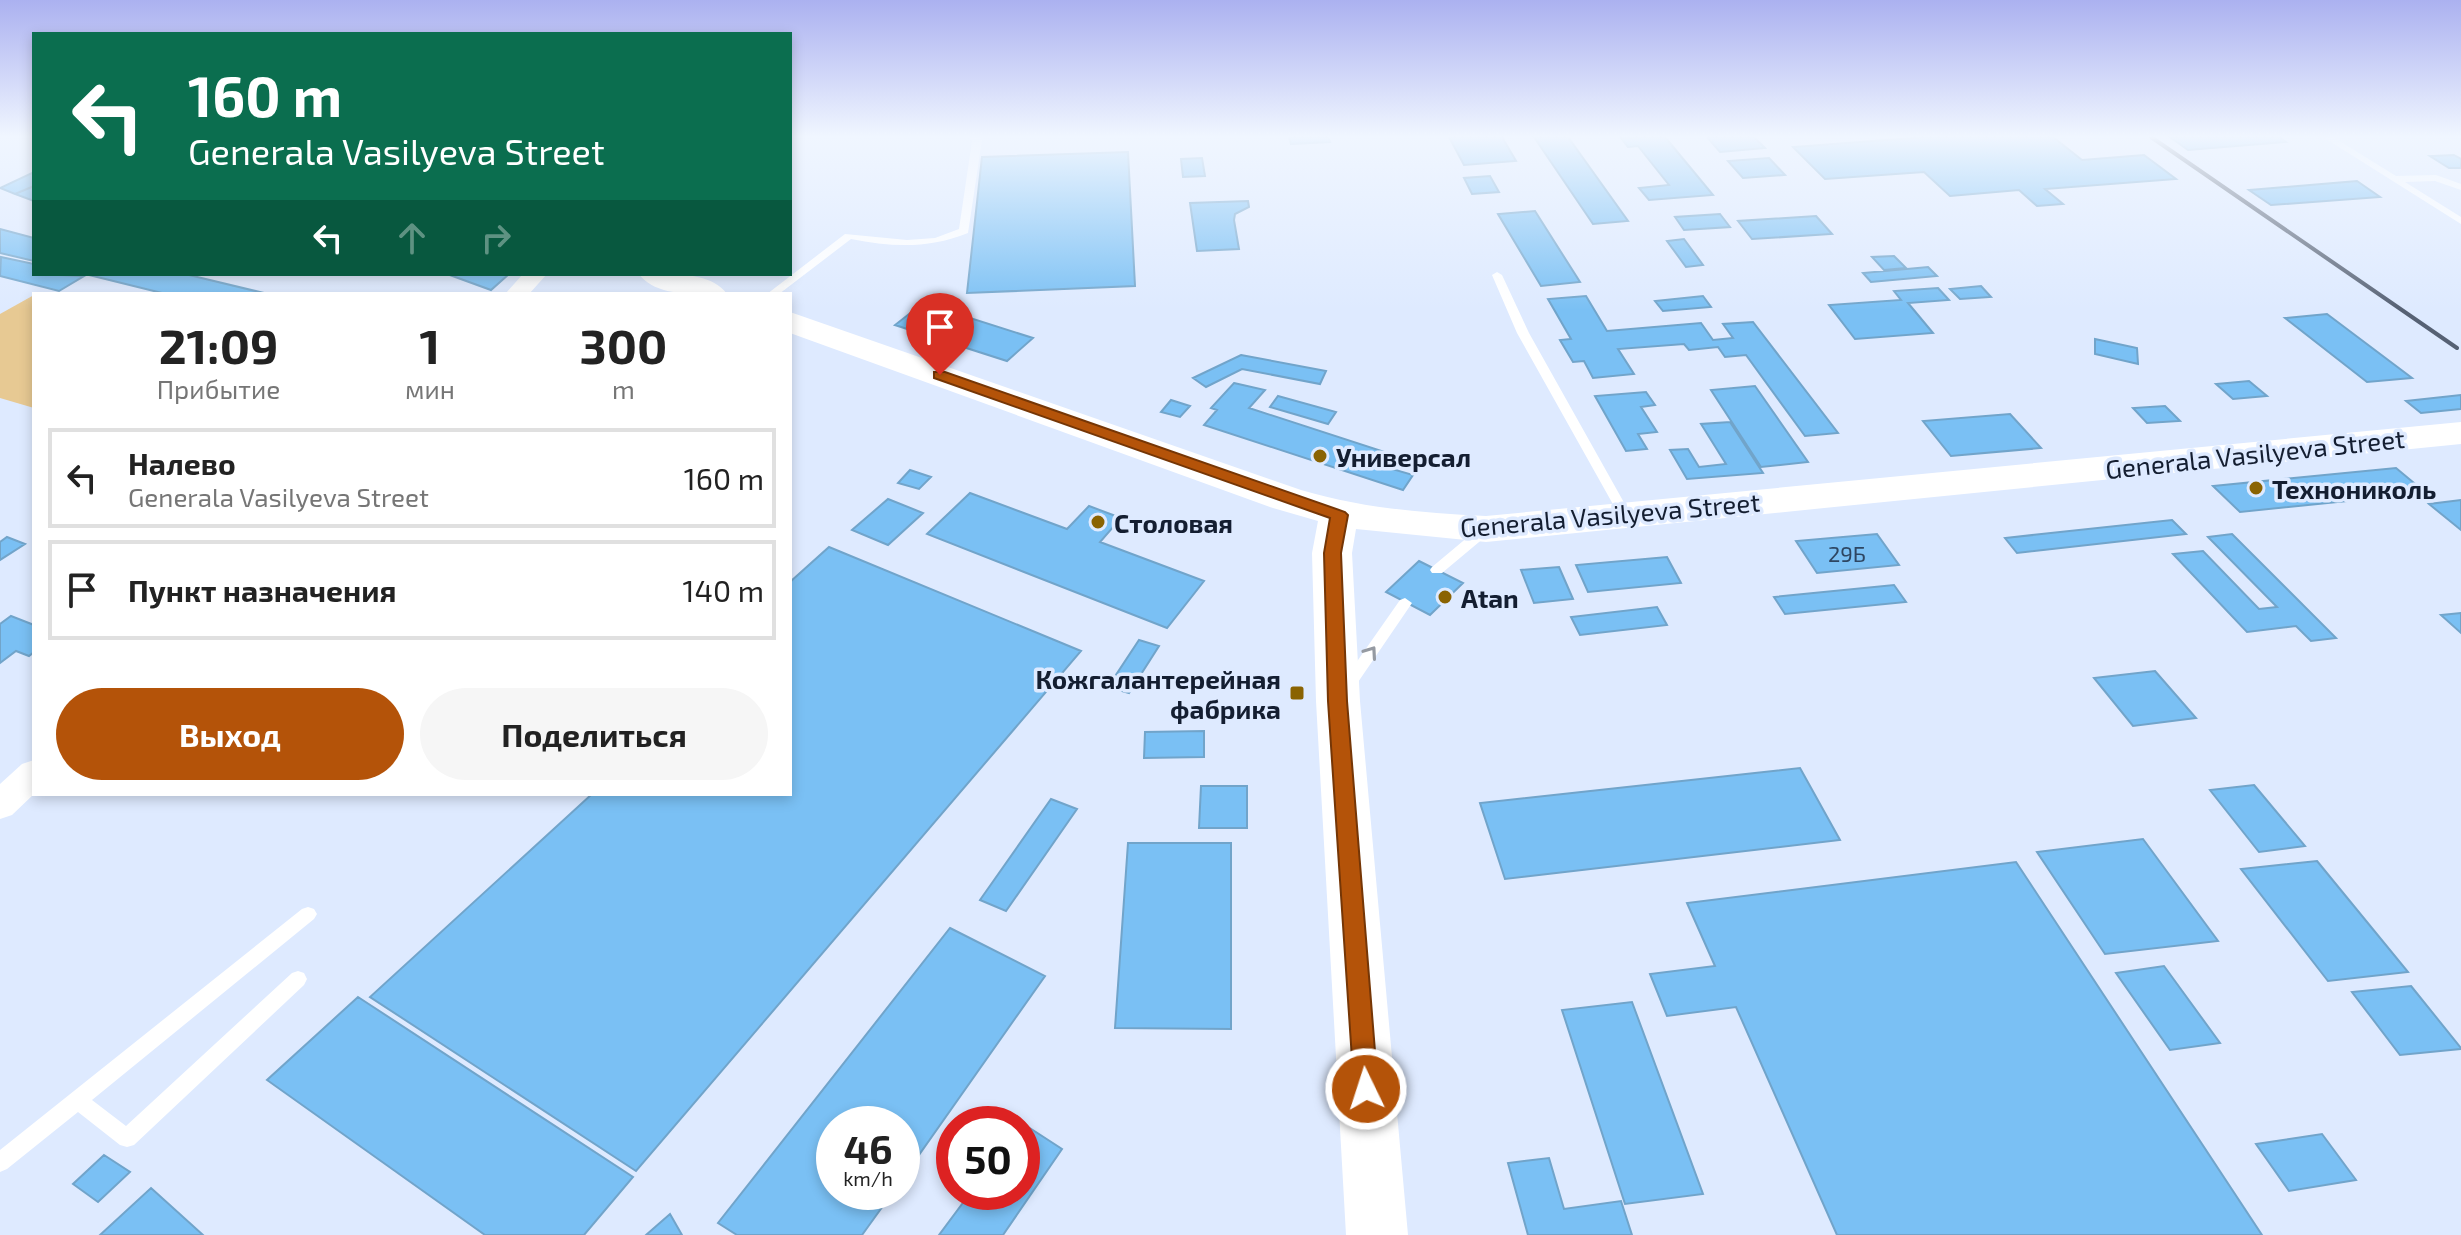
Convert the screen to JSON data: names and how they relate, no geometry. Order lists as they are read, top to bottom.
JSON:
{
  "streets": {
    "main road": ["Generala Vasilyeva Street"]
  },
  "places": {
    "other": [
      "Универсал",
      "Технониколь",
      "Столовая",
      "Atan"
    ],
    "transit": ["Кожгалантерейная фабрика"]
  },
  "house_numbers": ["29Б"],
  "page": {
    "turn": ["160 m", "Generala Vasilyeva Street"],
    "eta": [
      "21:09",
      "Прибытие",
      "1",
      "мин",
      "300",
      "m"
    ],
    "list": [
      {
        "name": "Налево",
        "note": "Generala Vasilyeva Street",
        "value": "160 m"
      },
      {
        "name": "Пункт назначения",
        "value": "140 m"
      }
    ],
    "buttons": ["Выход", "Поделиться"],
    "speed": "46 km/h",
    "limit": "50"
  }
}
